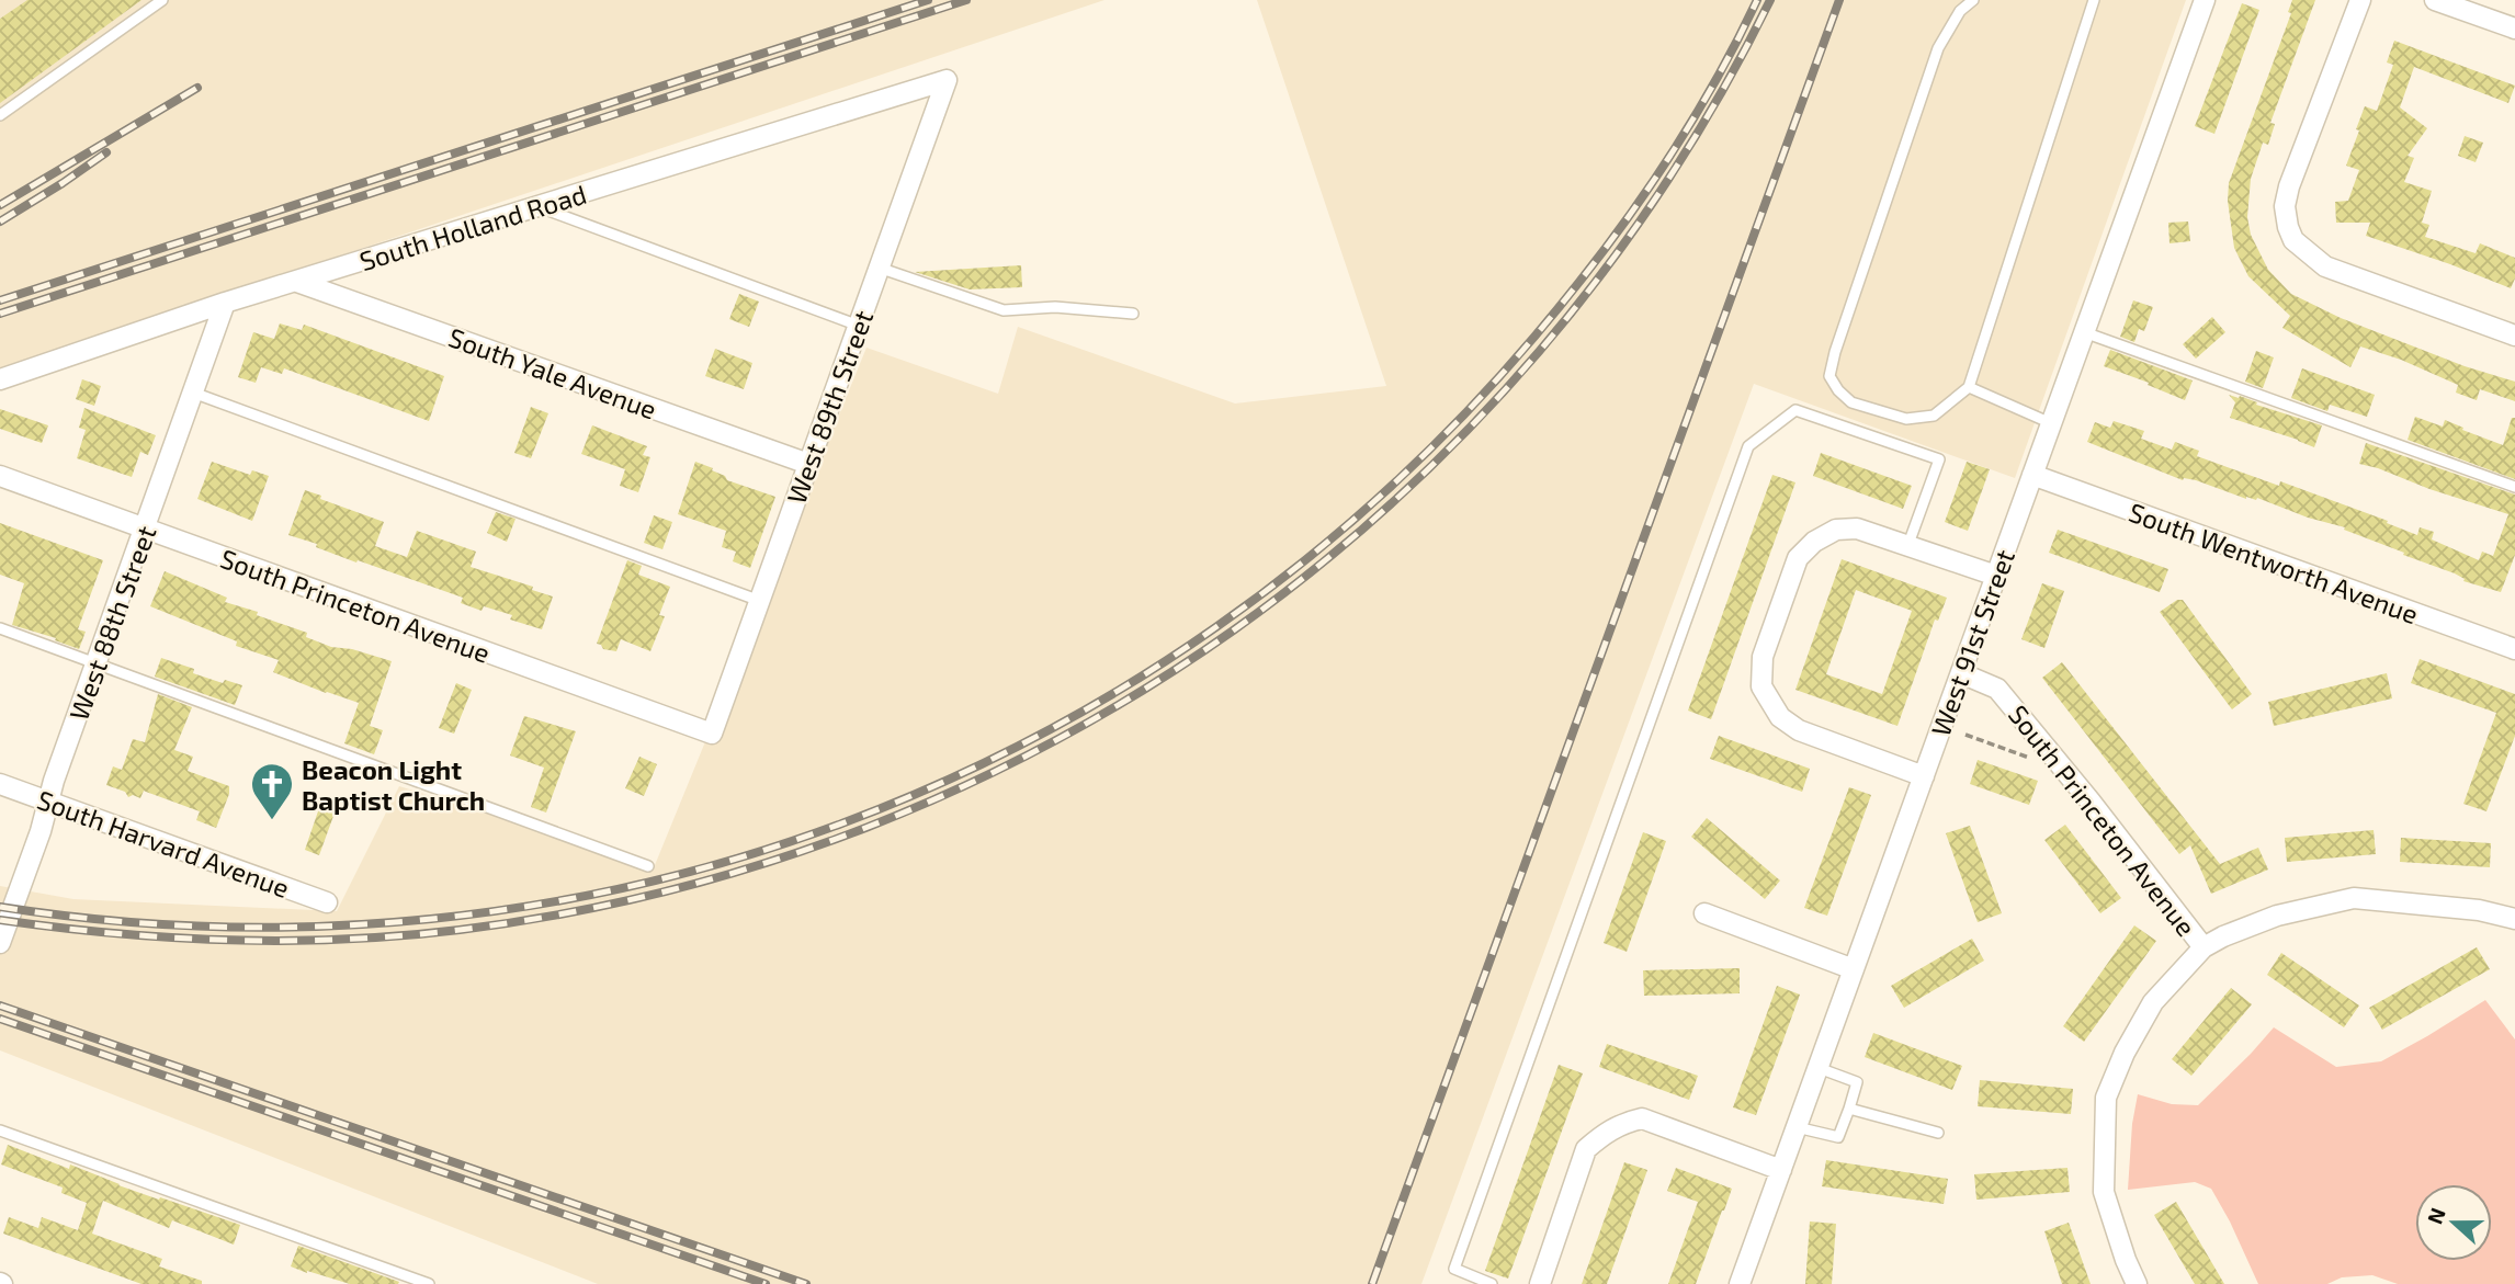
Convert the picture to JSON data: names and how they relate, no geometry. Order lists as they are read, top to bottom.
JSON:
{
  "streets": {
    "street": [
      "South Holland Road",
      "South Yale Avenue",
      "West 89th Street",
      "South Wentworth Avenue",
      "South Princeton Avenue",
      "West 88th Street",
      "West 91st Street",
      "South Harvard Avenue"
    ]
  },
  "crossings": [
    ["South Holland Road", "South Yale Avenue"],
    ["South Holland Road", "West 89th Street"],
    ["South Holland Road", "West 88th Street"],
    ["South Yale Avenue", "West 89th Street"],
    ["West 89th Street", "South Princeton Avenue"],
    ["South Wentworth Avenue", "West 91st Street"],
    ["South Princeton Avenue", "West 88th Street"],
    ["South Princeton Avenue", "West 91st Street"],
    ["West 88th Street", "South Harvard Avenue"]
  ],
  "places": {
    "church": ["Beacon Light Baptist Church"]
  },
  "north": "left"
}
